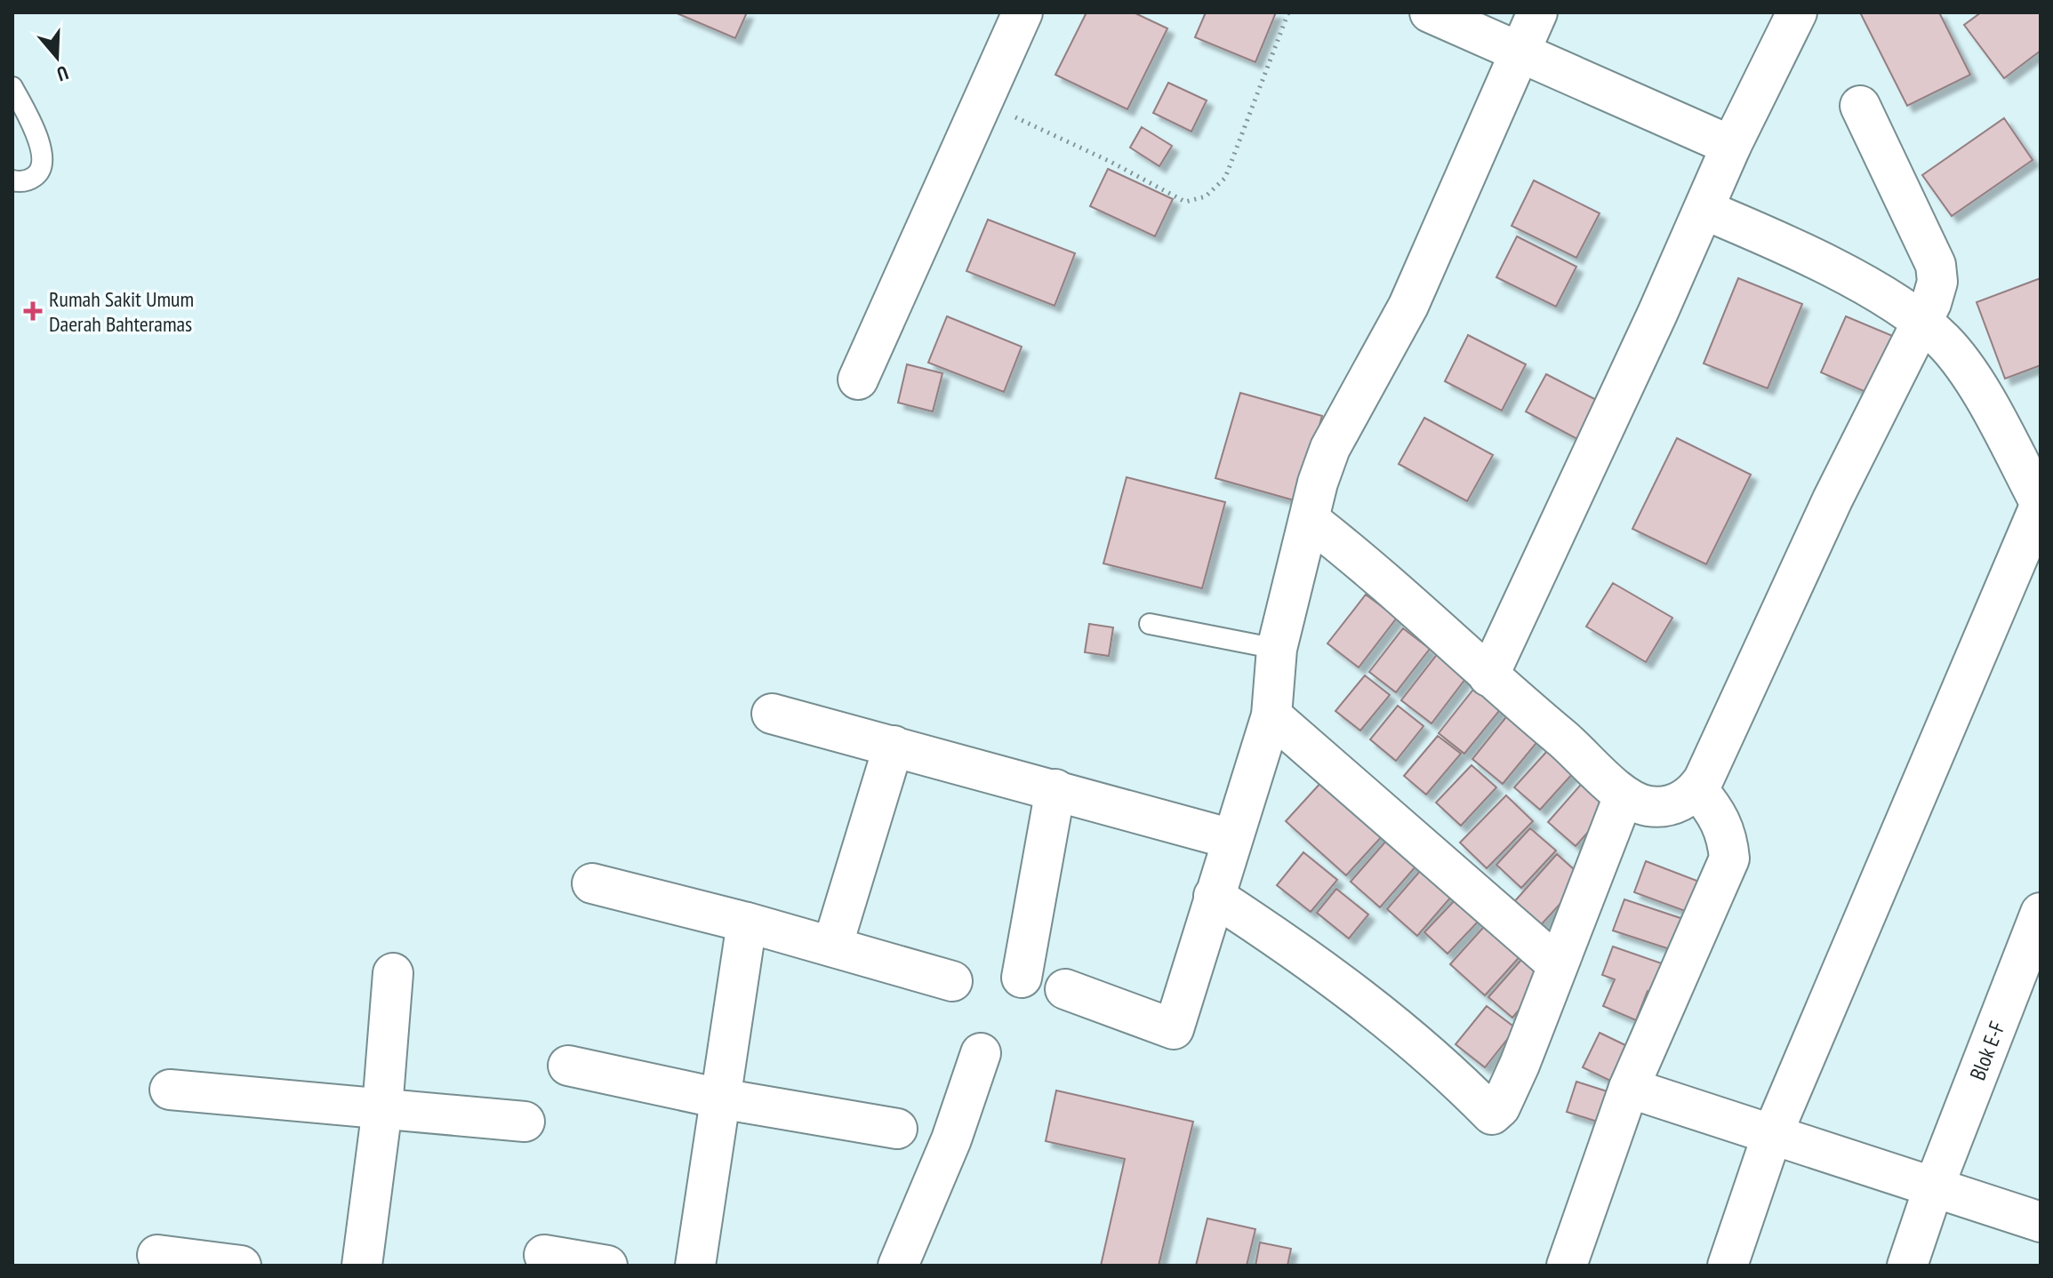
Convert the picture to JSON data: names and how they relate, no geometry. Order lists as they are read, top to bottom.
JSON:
{
  "streets": {
    "street": ["Blok E-F"]
  },
  "places": {
    "health": ["Rumah Sakit Umum Daerah Bahteramas"]
  },
  "north": "bottom"
}
